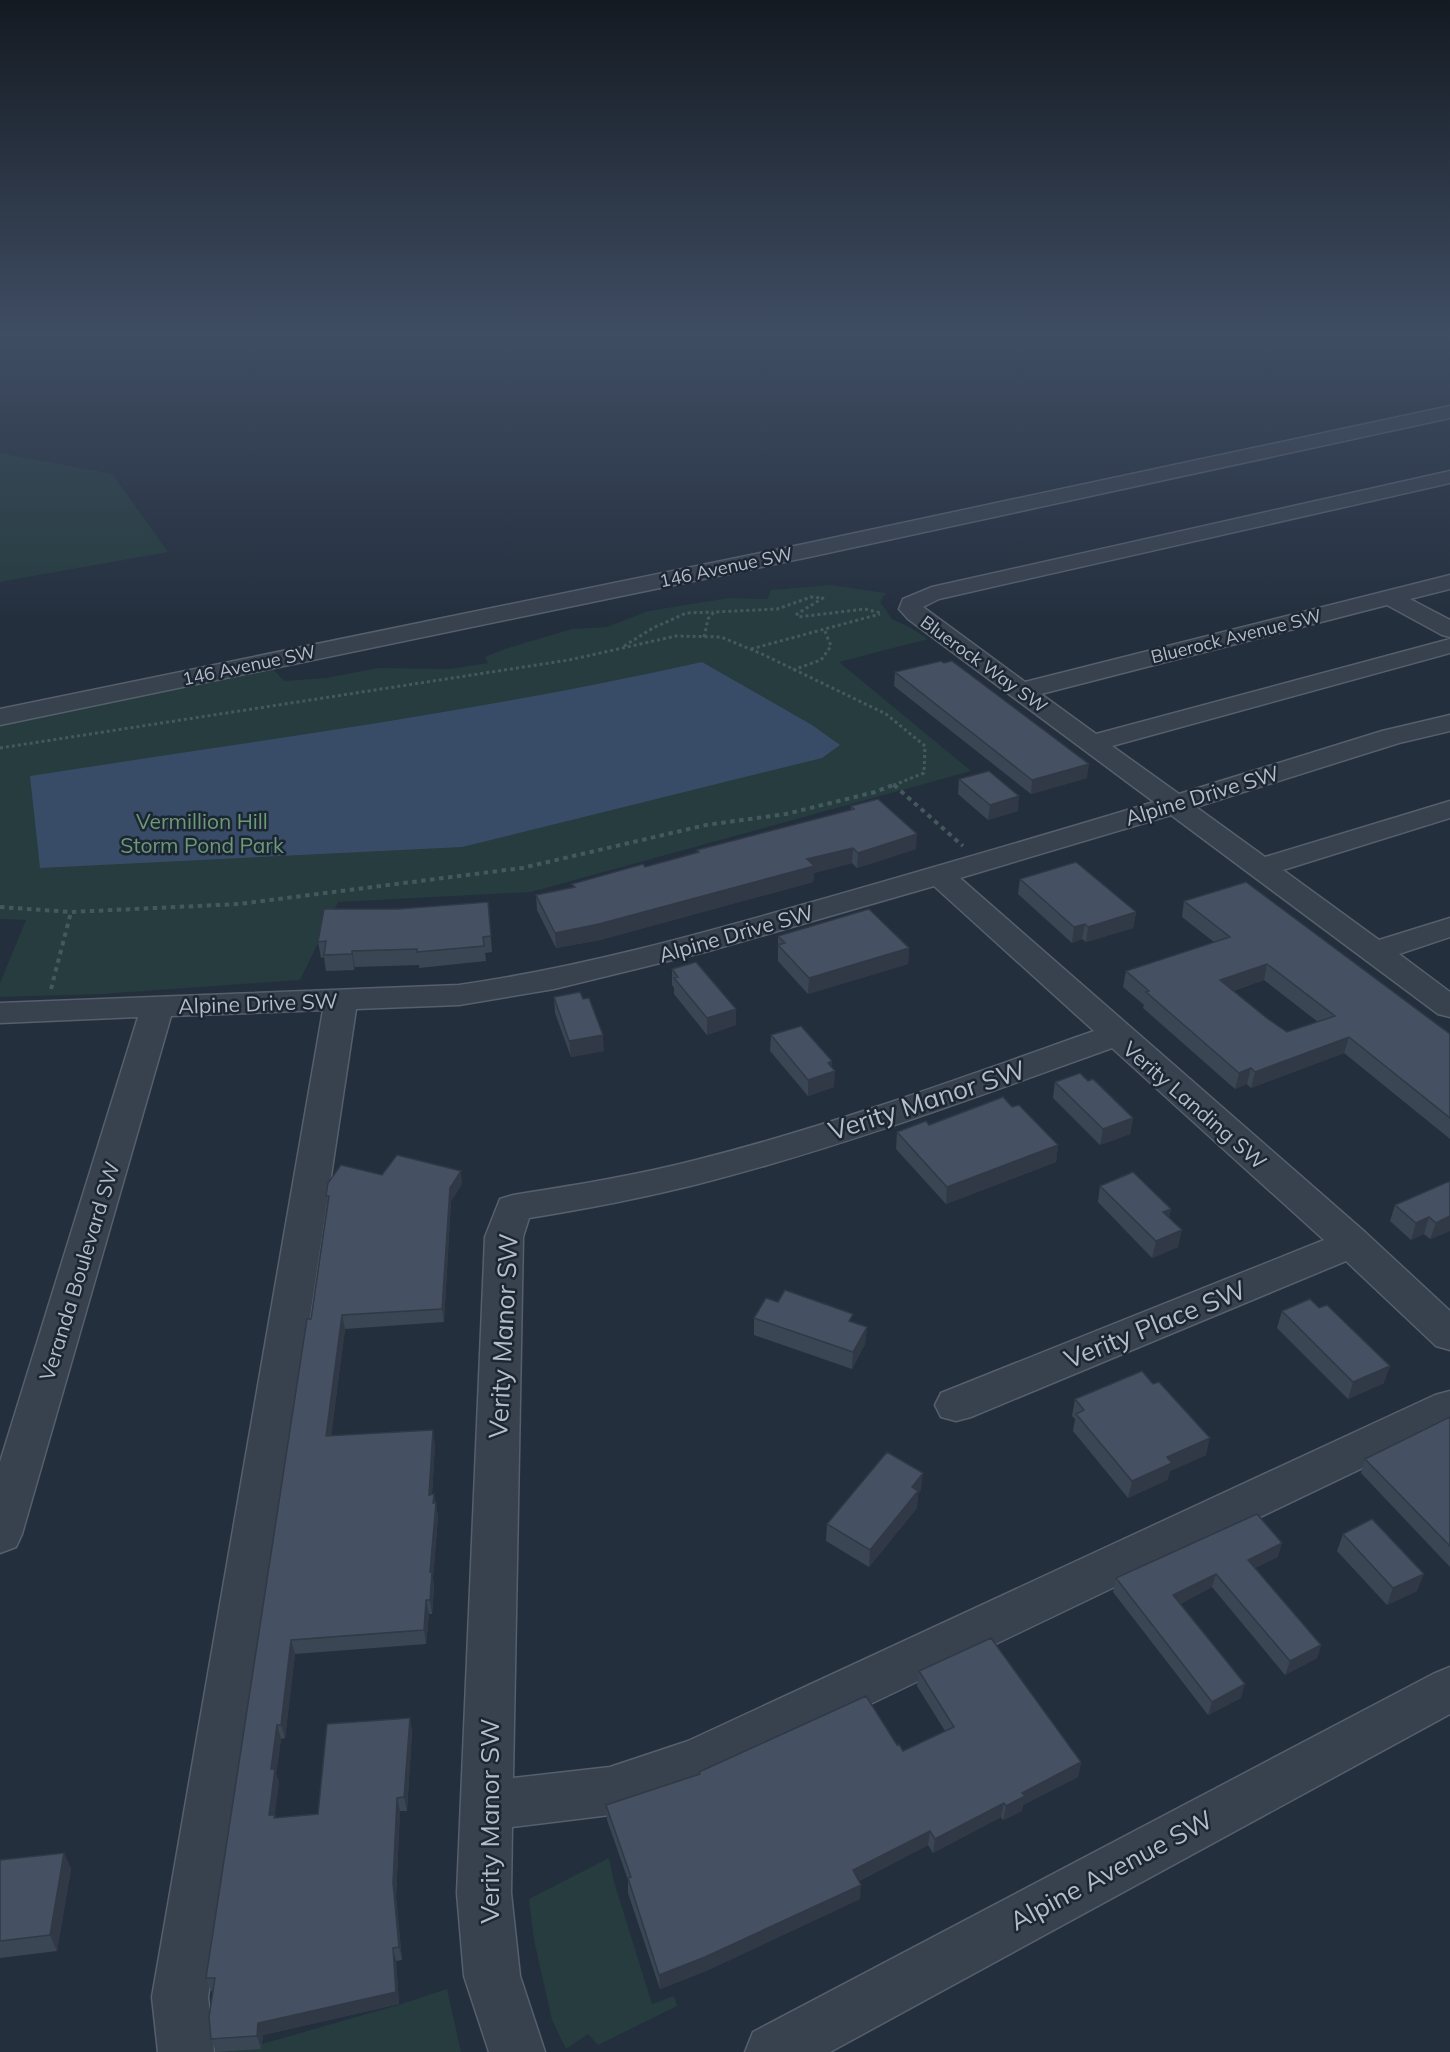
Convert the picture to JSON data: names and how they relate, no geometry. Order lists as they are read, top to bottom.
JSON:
{
  "streets": {
    "street": [
      "146 Avenue SW",
      "Bluerock Avenue SW",
      "Bluerock Way SW",
      "Alpine Drive SW",
      "Verity Manor SW",
      "Verity Landing SW",
      "Veranda Boulevard SW",
      "Verity Place SW",
      "Alpine Avenue SW"
    ]
  },
  "crossings": [
    ["Bluerock Avenue SW", "Bluerock Way SW"],
    ["Bluerock Way SW", "Alpine Drive SW"],
    ["Alpine Drive SW", "Verity Landing SW"],
    ["Alpine Drive SW", "Veranda Boulevard SW"],
    ["Verity Manor SW", "Verity Landing SW"],
    ["Verity Landing SW", "Verity Place SW"]
  ],
  "parks": ["Vermillion Hill Storm Pond Park"]
}
